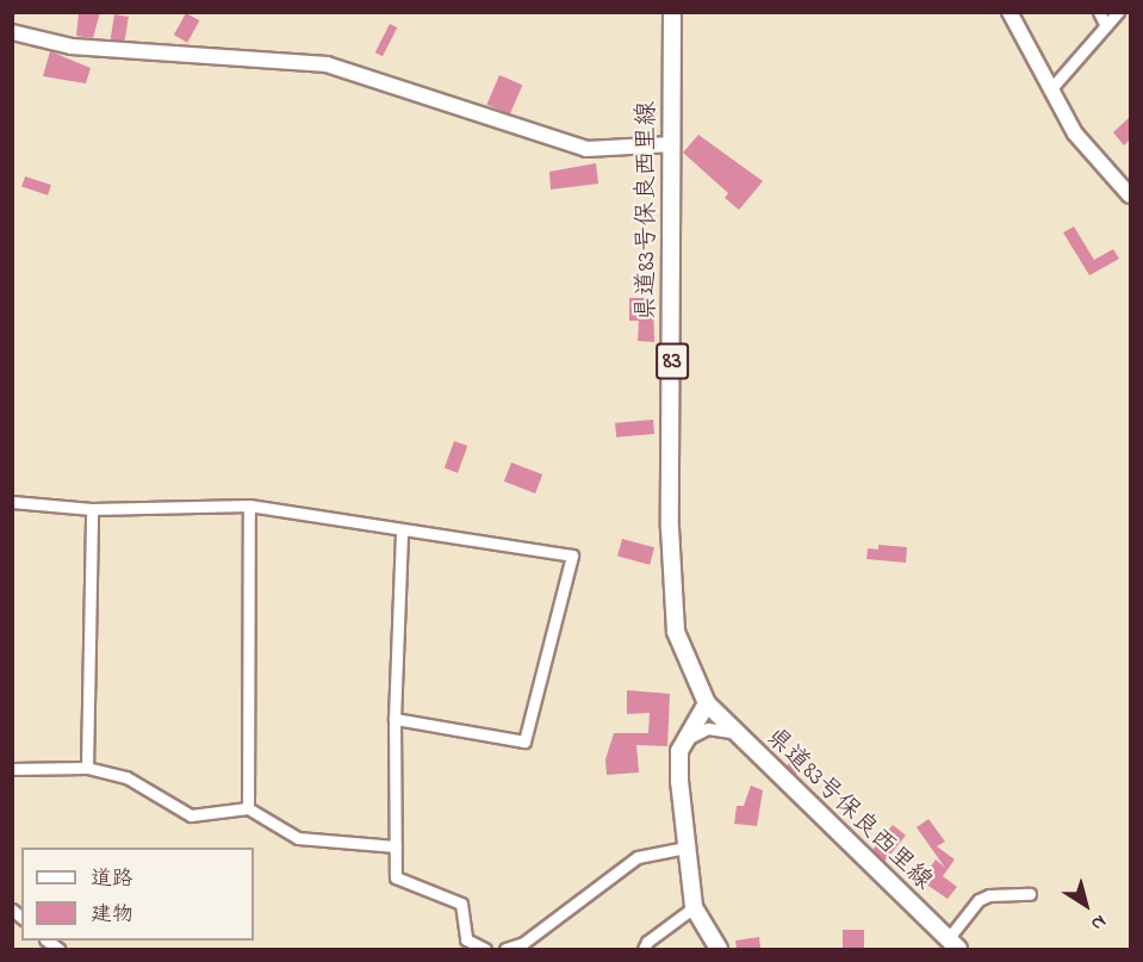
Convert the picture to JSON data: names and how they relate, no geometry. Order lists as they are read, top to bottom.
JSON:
{
  "streets": {
    "main road": ["県道83号保良西里線", "83"]
  },
  "legend": ["道路", "建物"],
  "north": "bottom right"
}
